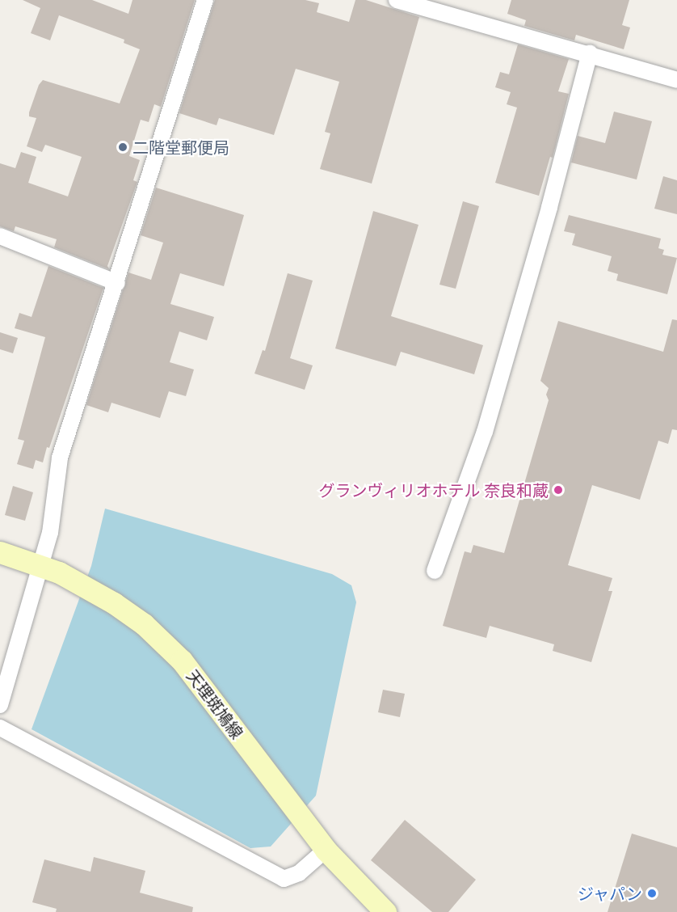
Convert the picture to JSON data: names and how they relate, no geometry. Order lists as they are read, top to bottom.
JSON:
{
  "streets": {
    "main road": ["天理斑鳩線"]
  },
  "places": ["二階堂郵便局", "グランヴィリオホテル 奈良和蔵", "ジャパン"]
}
